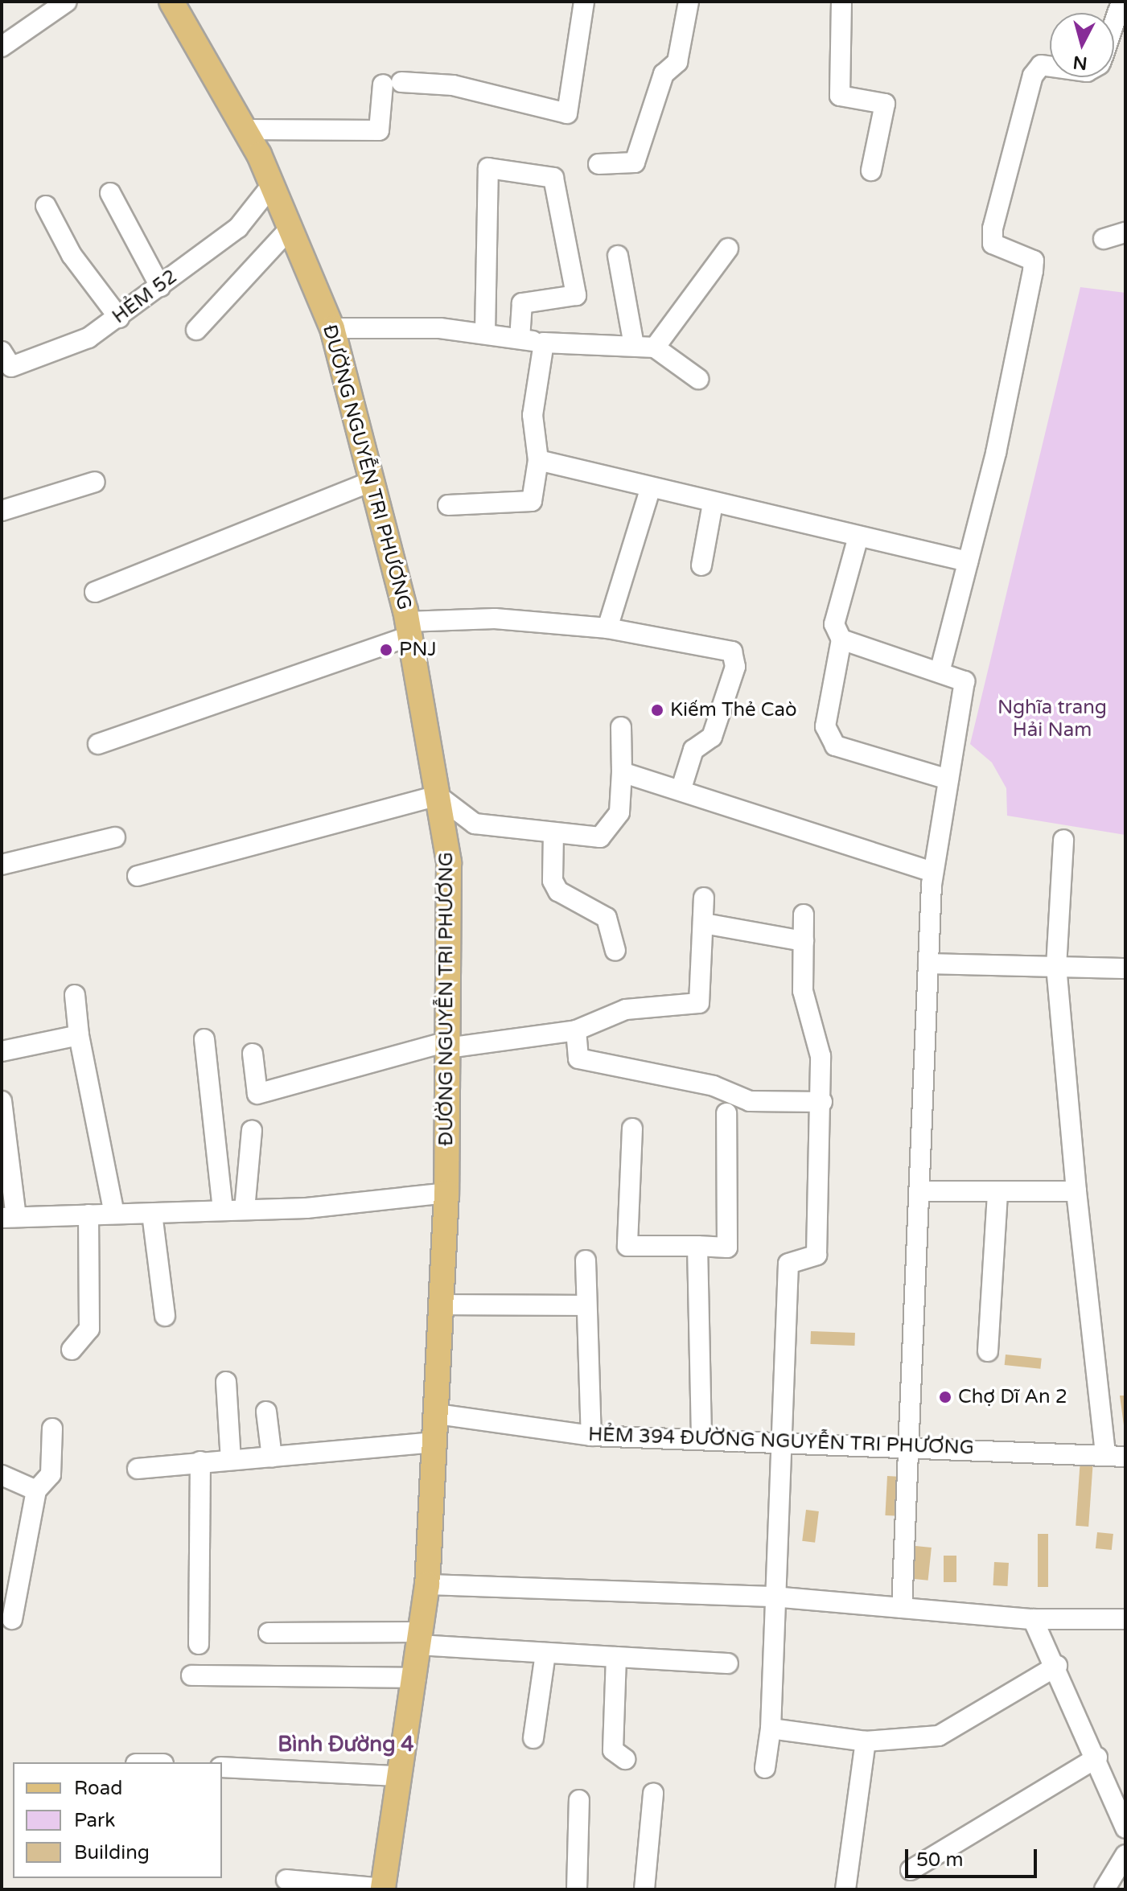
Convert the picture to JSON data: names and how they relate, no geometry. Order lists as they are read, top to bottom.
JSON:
{
  "streets": {
    "main road": ["ĐƯỜNG NGUYỄN TRI PHƯƠNG"],
    "street": ["HẺM 52", "HẺM 394 ĐƯỜNG NGUYỄN TRI PHƯƠNG"]
  },
  "crossings": [
    ["HẺM 52", "ĐƯỜNG NGUYỄN TRI PHƯƠNG"],
    ["ĐƯỜNG NGUYỄN TRI PHƯƠNG", "HẺM 394 ĐƯỜNG NGUYỄN TRI PHƯƠNG"]
  ],
  "districts": ["Bình Đường 4"],
  "parks": ["Nghĩa trang Hải Nam"],
  "places": ["PNJ", "Kiếm Thẻ Caò", "Chợ Dĩ An 2"],
  "legend": ["Road", "Park", "Building"],
  "scale_bar": "50 m",
  "north": "bottom"
}
